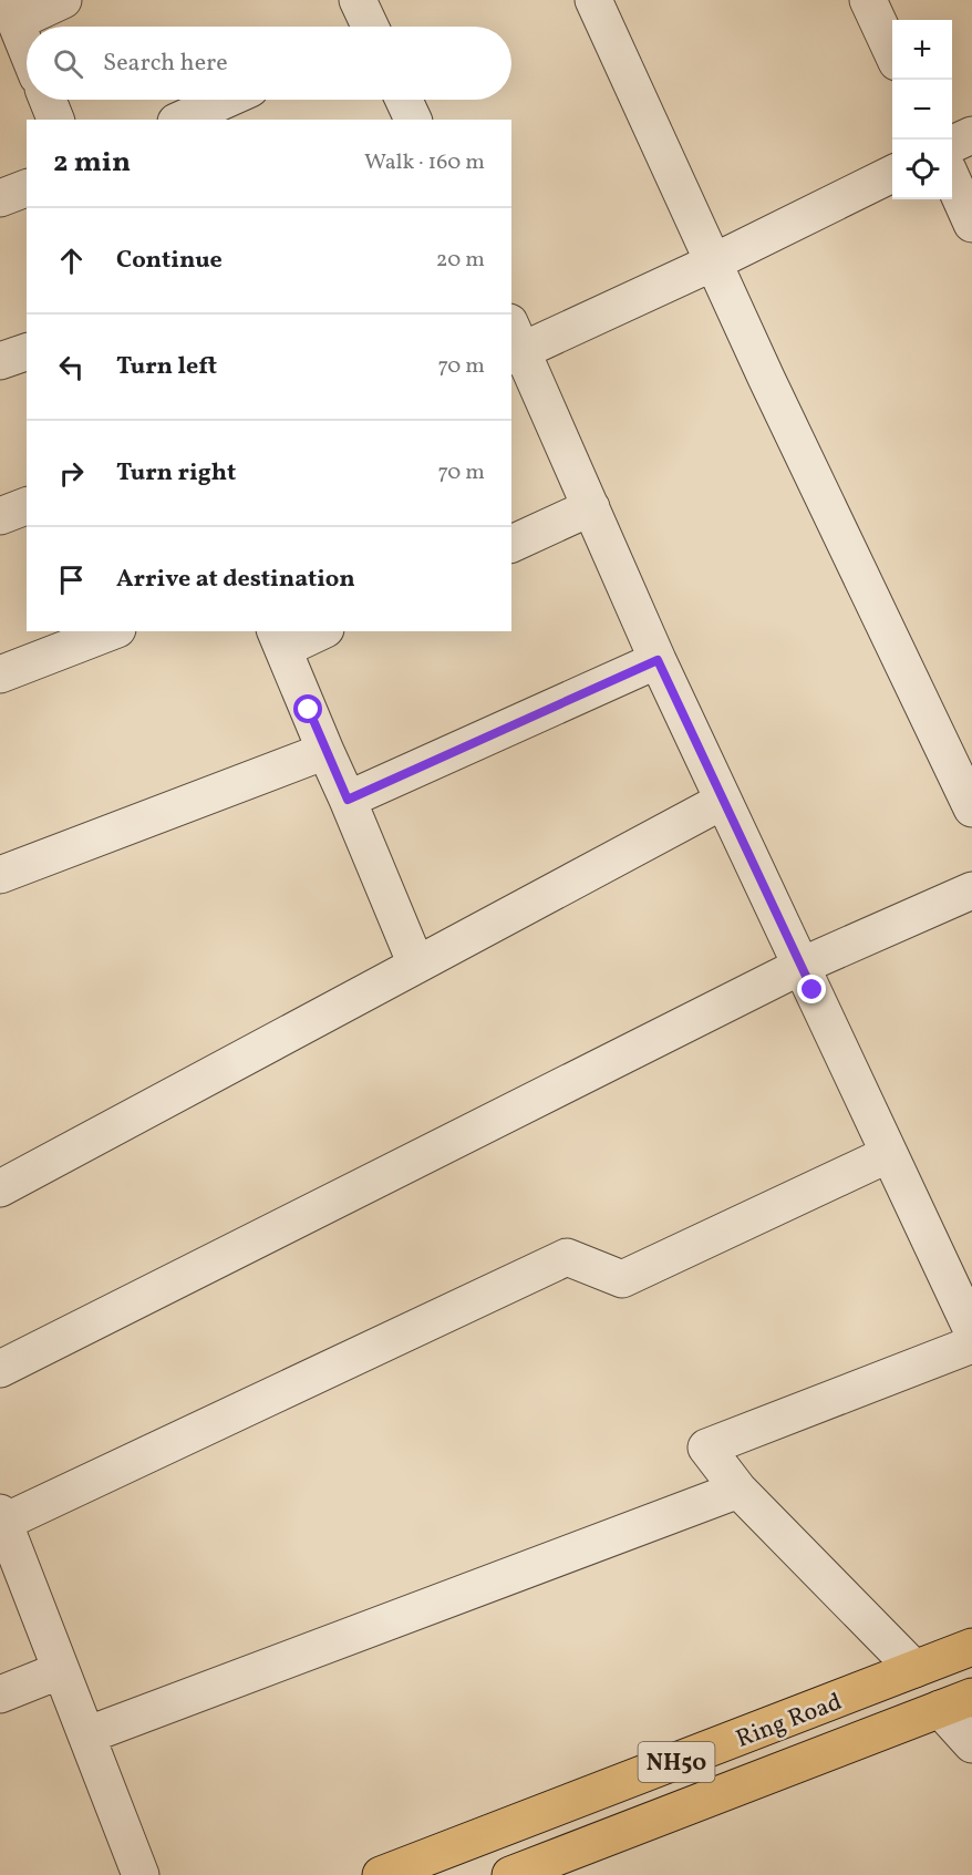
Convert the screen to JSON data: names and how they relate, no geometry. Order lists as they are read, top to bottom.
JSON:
{
  "streets": {
    "highway": ["Ring Road", "NH50"]
  },
  "page": {
    "map_buttons": ["+", "−"],
    "search": "Search here",
    "heading": ["2 min", "Walk · 160 m"],
    "list": [
      ["Continue", "20 m"],
      ["Turn left", "70 m"],
      ["Turn right", "70 m"],
      "Arrive at destination"
    ]
  }
}
